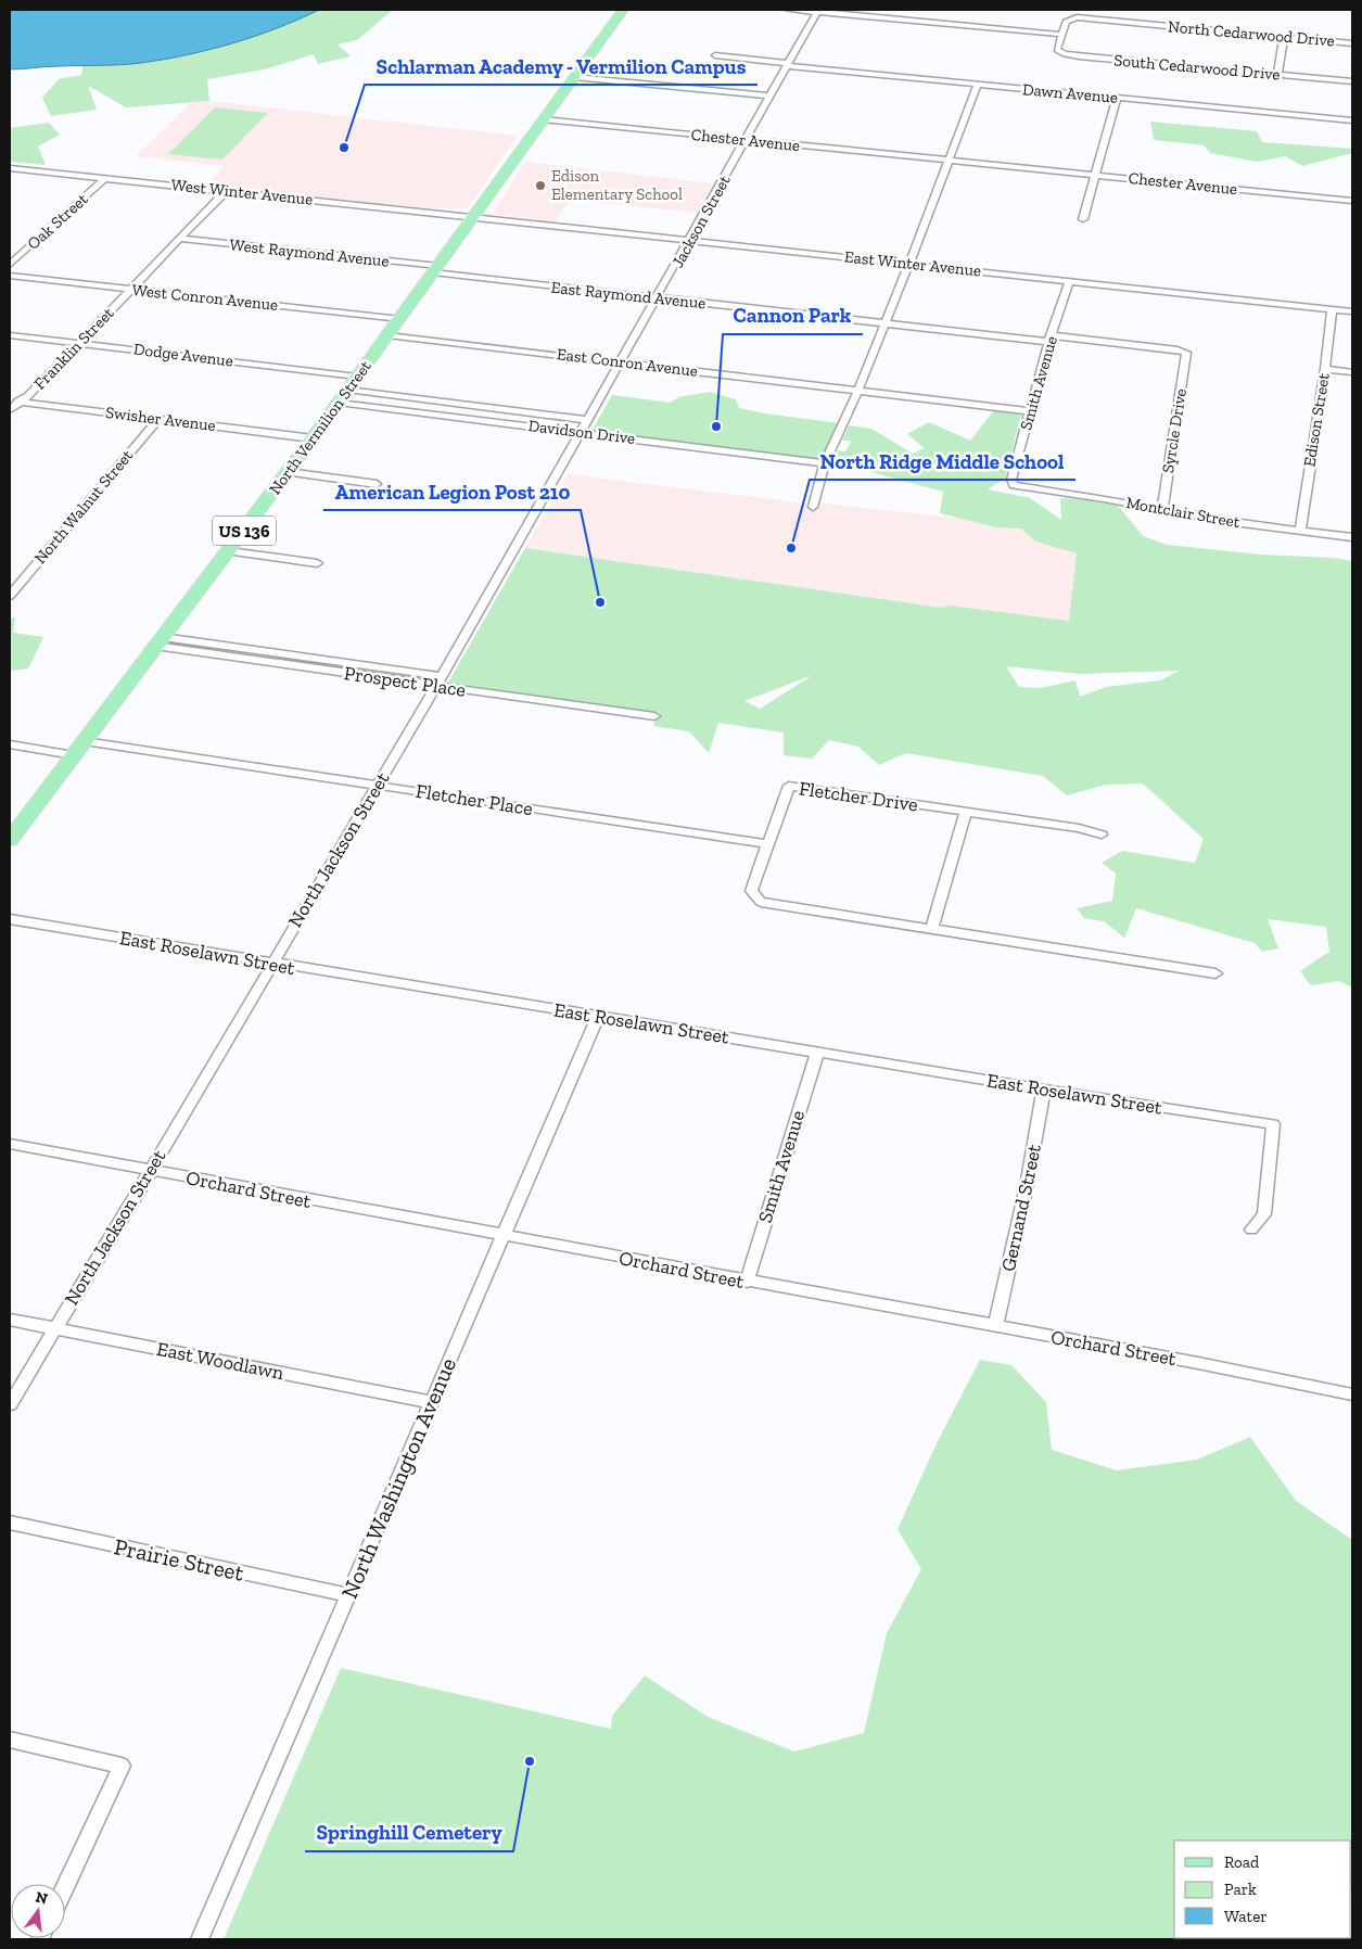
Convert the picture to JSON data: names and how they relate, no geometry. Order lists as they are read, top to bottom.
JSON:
{
  "streets": {
    "main road": ["North Vermilion Street", "US 136"],
    "street": [
      "North Cedarwood Drive",
      "South Cedarwood Drive",
      "Dawn Avenue",
      "Chester Avenue",
      "West Winter Avenue",
      "Oak Street",
      "Jackson Street",
      "West Raymond Avenue",
      "East Winter Avenue",
      "East Raymond Avenue",
      "West Conron Avenue",
      "Franklin Street",
      "Dodge Avenue",
      "East Conron Avenue",
      "Smith Avenue",
      "Swisher Avenue",
      "Edison Street",
      "Syrcle Drive",
      "Davidson Drive",
      "North Walnut Street",
      "Montclair Street",
      "Prospect Place",
      "Fletcher Drive",
      "Fletcher Place",
      "North Jackson Street",
      "East Roselawn Street",
      "Orchard Street",
      "Gernand Street",
      "East Woodlawn",
      "North Washington Avenue",
      "Prairie Street"
    ]
  },
  "crossings": [
    ["North Cedarwood Drive", "South Cedarwood Drive"],
    ["Dawn Avenue", "Jackson Street"],
    ["Chester Avenue", "Jackson Street"],
    ["Chester Avenue", "North Vermilion Street"],
    ["West Winter Avenue", "Oak Street"],
    ["West Winter Avenue", "East Winter Avenue"],
    ["West Winter Avenue", "Franklin Street"],
    ["West Winter Avenue", "North Vermilion Street"],
    ["Jackson Street", "East Winter Avenue"],
    ["Jackson Street", "East Raymond Avenue"],
    ["Jackson Street", "East Conron Avenue"],
    ["Jackson Street", "Davidson Drive"],
    ["Jackson Street", "North Jackson Street"],
    ["West Raymond Avenue", "East Raymond Avenue"],
    ["West Raymond Avenue", "Franklin Street"],
    ["West Raymond Avenue", "North Vermilion Street"],
    ["East Winter Avenue", "Smith Avenue"],
    ["East Winter Avenue", "Edison Street"],
    ["East Winter Avenue", "North Vermilion Street"],
    ["East Raymond Avenue", "Smith Avenue"],
    ["East Raymond Avenue", "North Vermilion Street"],
    ["East Raymond Avenue", "Syrcle Drive"],
    ["West Conron Avenue", "Franklin Street"],
    ["West Conron Avenue", "North Vermilion Street"],
    ["Franklin Street", "Dodge Avenue"],
    ["Franklin Street", "Swisher Avenue"],
    ["Dodge Avenue", "North Vermilion Street"],
    ["East Conron Avenue", "Smith Avenue"],
    ["East Conron Avenue", "North Vermilion Street"],
    ["Smith Avenue", "Montclair Street"],
    ["Smith Avenue", "East Roselawn Street"],
    ["Smith Avenue", "Orchard Street"],
    ["Swisher Avenue", "North Vermilion Street"],
    ["Swisher Avenue", "North Walnut Street"],
    ["Edison Street", "Montclair Street"],
    ["North Vermilion Street", "Davidson Drive"],
    ["North Vermilion Street", "Prospect Place"],
    ["North Vermilion Street", "Fletcher Place"],
    ["Syrcle Drive", "Montclair Street"],
    ["Davidson Drive", "North Jackson Street"],
    ["Prospect Place", "North Jackson Street"],
    ["Fletcher Drive", "Fletcher Place"],
    ["Fletcher Place", "North Jackson Street"],
    ["North Jackson Street", "East Roselawn Street"],
    ["North Jackson Street", "Orchard Street"],
    ["North Jackson Street", "East Woodlawn"],
    ["East Roselawn Street", "Gernand Street"],
    ["East Roselawn Street", "North Washington Avenue"],
    ["Orchard Street", "Gernand Street"],
    ["Orchard Street", "North Washington Avenue"],
    ["East Woodlawn", "North Washington Avenue"],
    ["North Washington Avenue", "Prairie Street"]
  ],
  "places": [
    "Schlarman Academy - Vermilion Campus",
    "Edison Elementary School",
    "Cannon Park",
    "North Ridge Middle School",
    "American Legion Post 210",
    "Springhill Cemetery"
  ],
  "legend": ["Road", "Park", "Water"],
  "north": "top"
}
